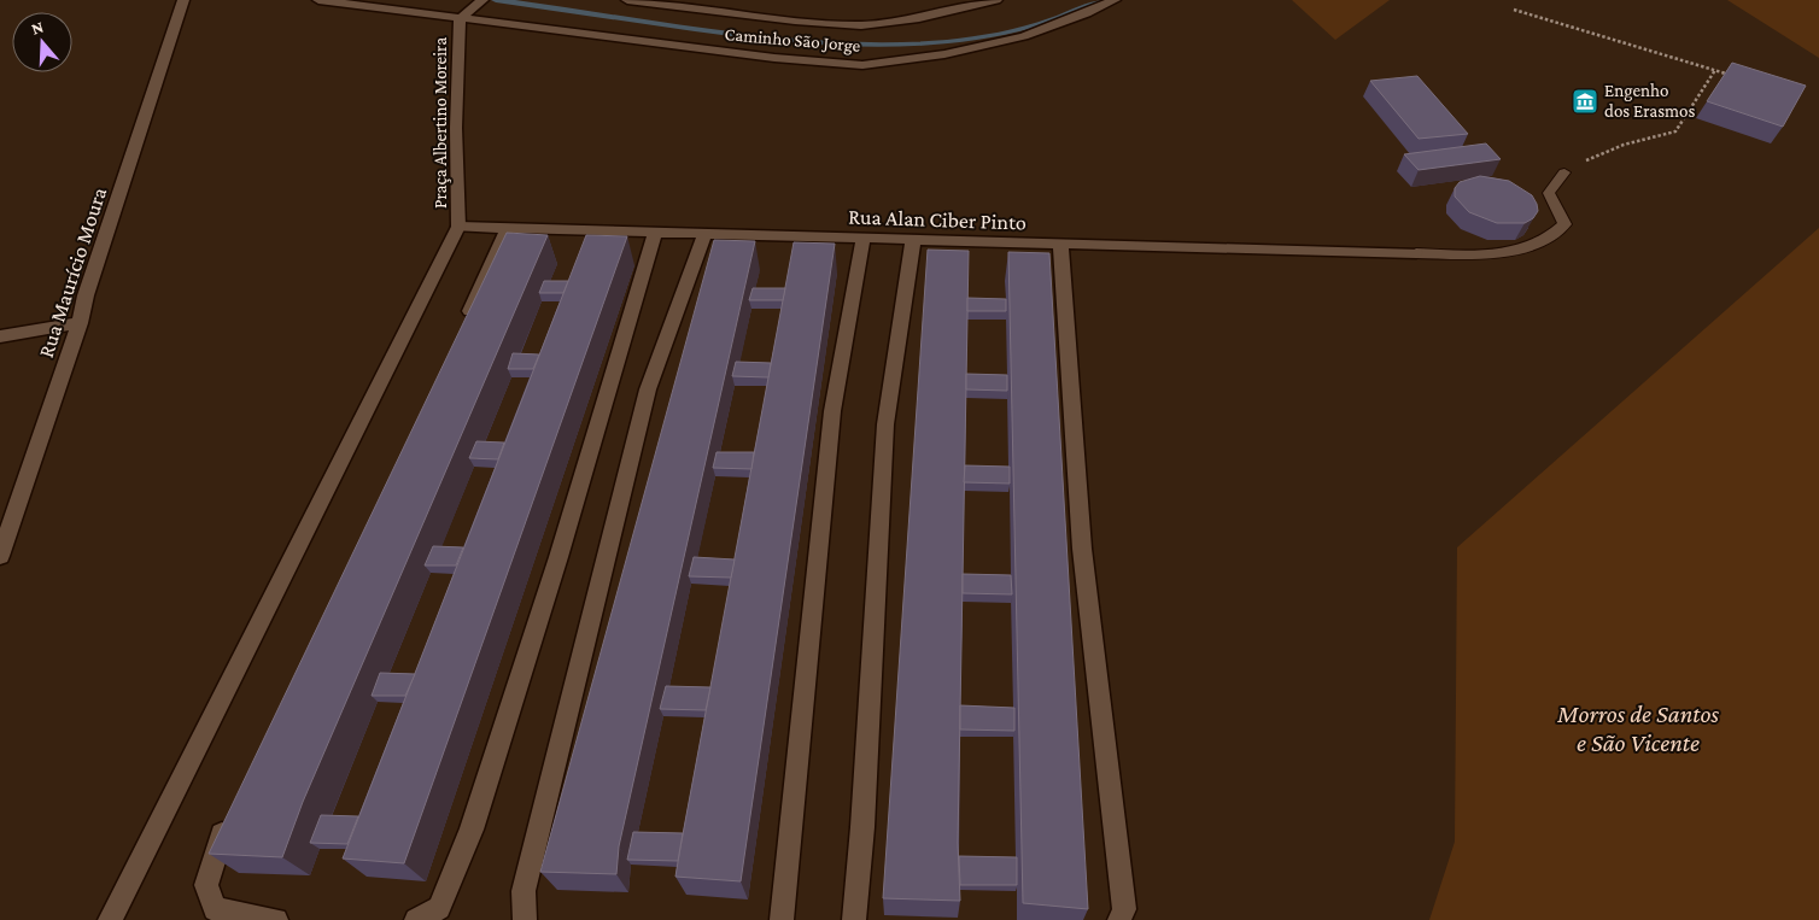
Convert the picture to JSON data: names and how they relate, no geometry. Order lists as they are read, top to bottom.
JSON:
{
  "streets": {
    "street": [
      "Caminho São Jorge",
      "Praça Albertino Moreira",
      "Rua Alan Ciber Pinto",
      "Rua Maurício Moura"
    ]
  },
  "crossings": [
    ["Caminho São Jorge", "Praça Albertino Moreira"],
    ["Praça Albertino Moreira", "Rua Alan Ciber Pinto"]
  ],
  "parks": ["Morros de Santos e São Vicente"],
  "places": {
    "museum": ["Engenho dos Erasmos"]
  },
  "north": "top"
}
